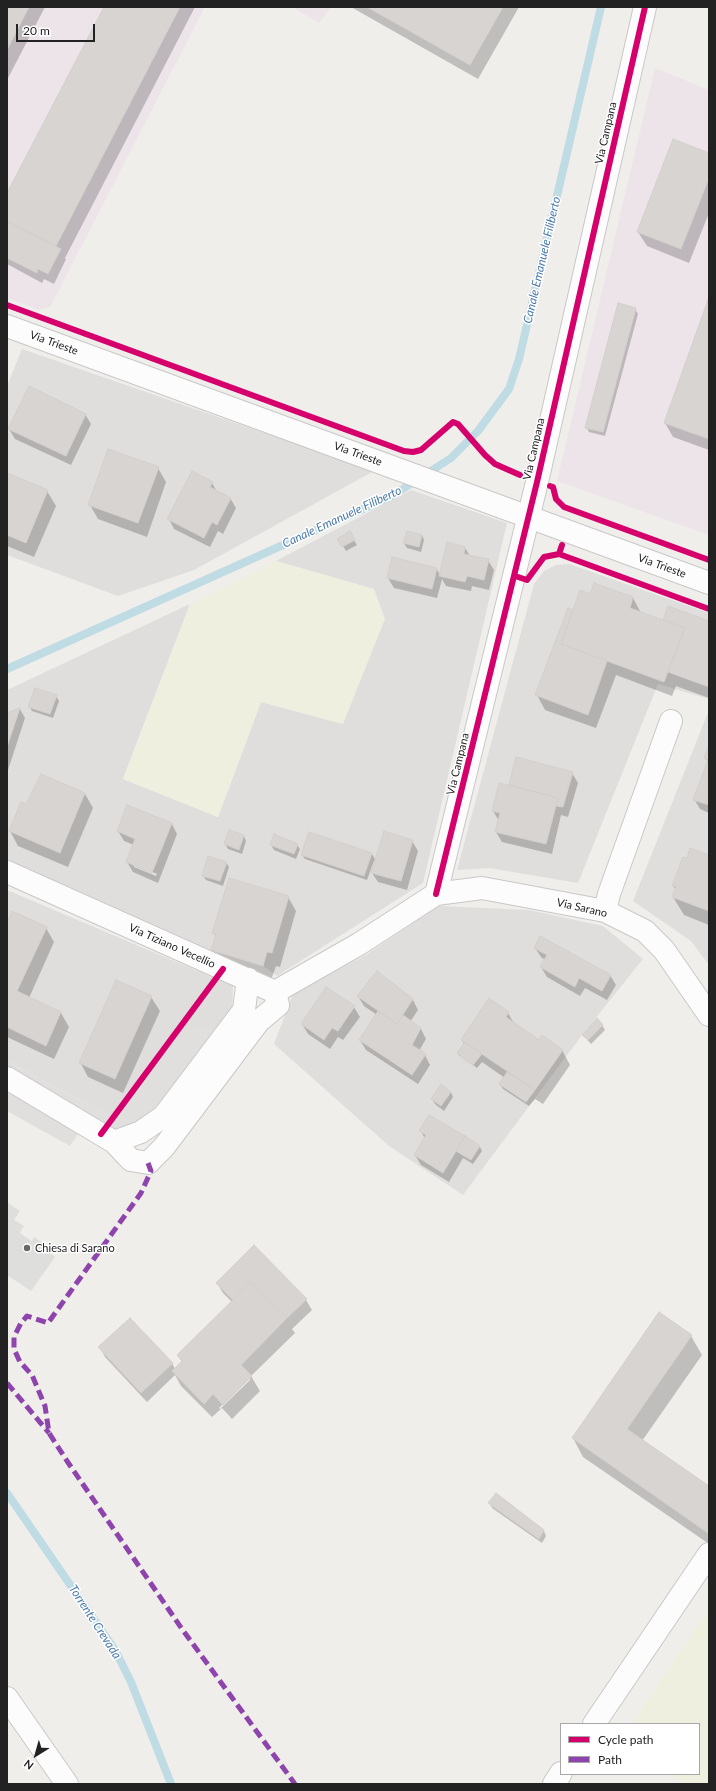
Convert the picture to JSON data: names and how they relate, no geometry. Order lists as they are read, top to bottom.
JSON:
{
  "streets": {
    "street": [
      "Via Campana",
      "Via Trieste",
      "Via Sarano",
      "Via Tiziano Vecellio"
    ]
  },
  "crossings": [
    ["Via Campana", "Via Trieste"],
    ["Via Campana", "Via Sarano"]
  ],
  "water": ["Canale Emanuele Filiberto", "Torrente Crevada"],
  "places": ["Chiesa di Sarano"],
  "legend": ["Cycle path", "Path"],
  "scale_bar": "20 m",
  "north": "bottom left"
}
